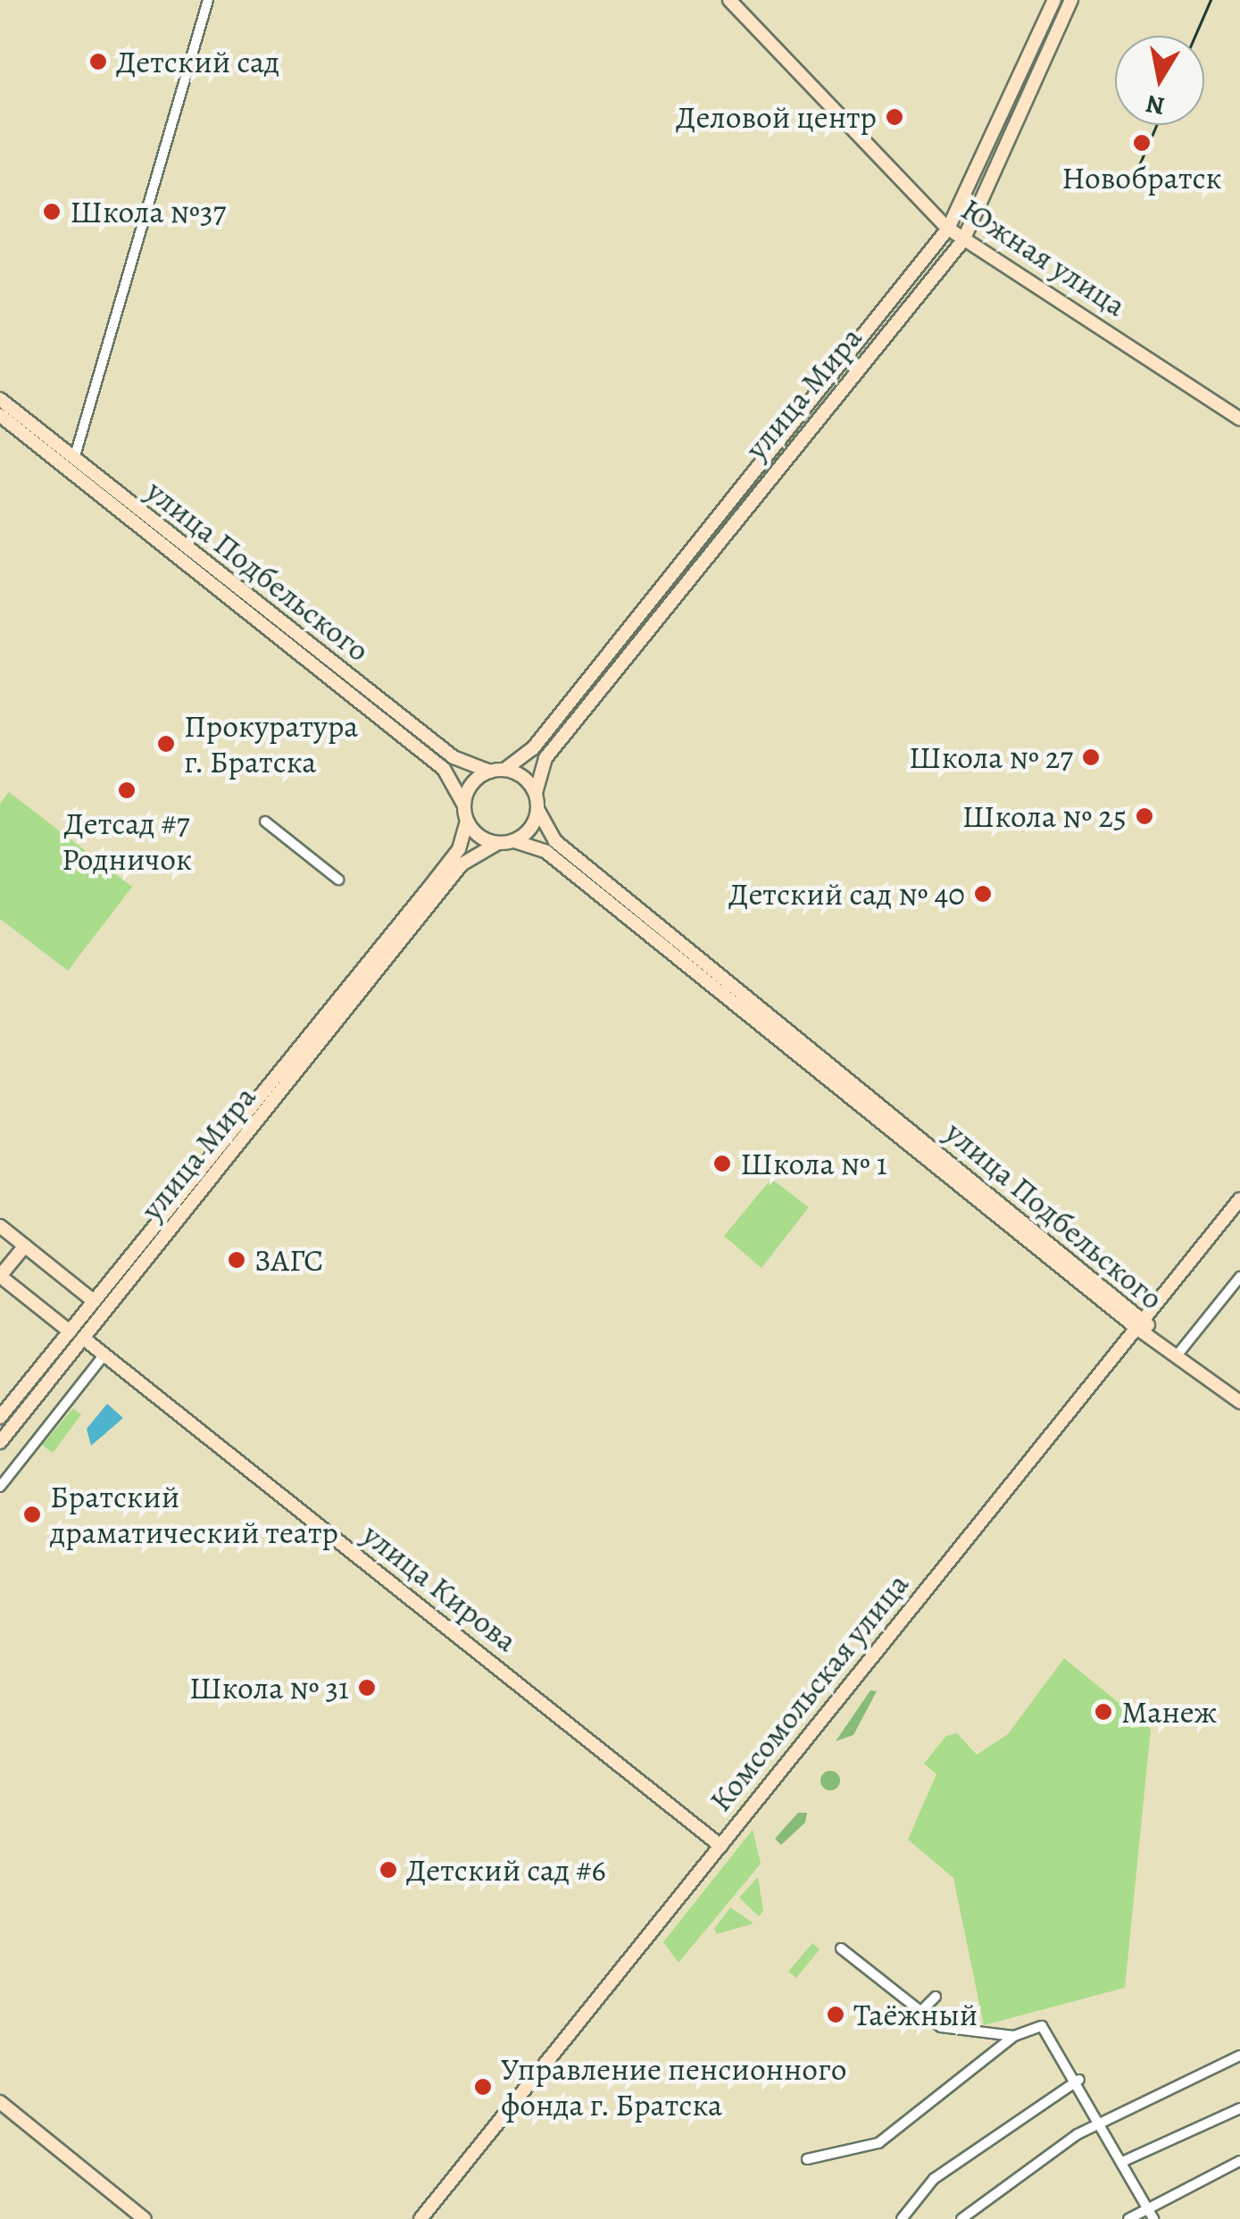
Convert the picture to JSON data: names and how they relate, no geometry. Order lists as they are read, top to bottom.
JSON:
{
  "streets": {
    "main road": [
      "Южная улица",
      "улица Мира",
      "улица Подбельского",
      "улица Кирова",
      "Комсомольская улица"
    ]
  },
  "crossings": [
    ["Южная улица", "улица Мира"],
    ["улица Мира", "улица Подбельского"],
    ["улица Мира", "улица Кирова"],
    ["улица Подбельского", "Комсомольская улица"],
    ["улица Кирова", "Комсомольская улица"]
  ],
  "places": [
    "Детский сад",
    "Деловой центр",
    "Новобратск",
    "Школа №37",
    "Прокуратура г. Братска",
    "Школа № 27",
    "Детсад #7 Родничок",
    "Школа № 25",
    "Детский сад № 40",
    "Школа № 1",
    "ЗАГС",
    "Братский драматический театр",
    "Школа № 31",
    "Манеж",
    "Детский сад #6",
    "Таёжный",
    "Управление пенсионного фонда г. Братска"
  ],
  "north": "bottom"
}
